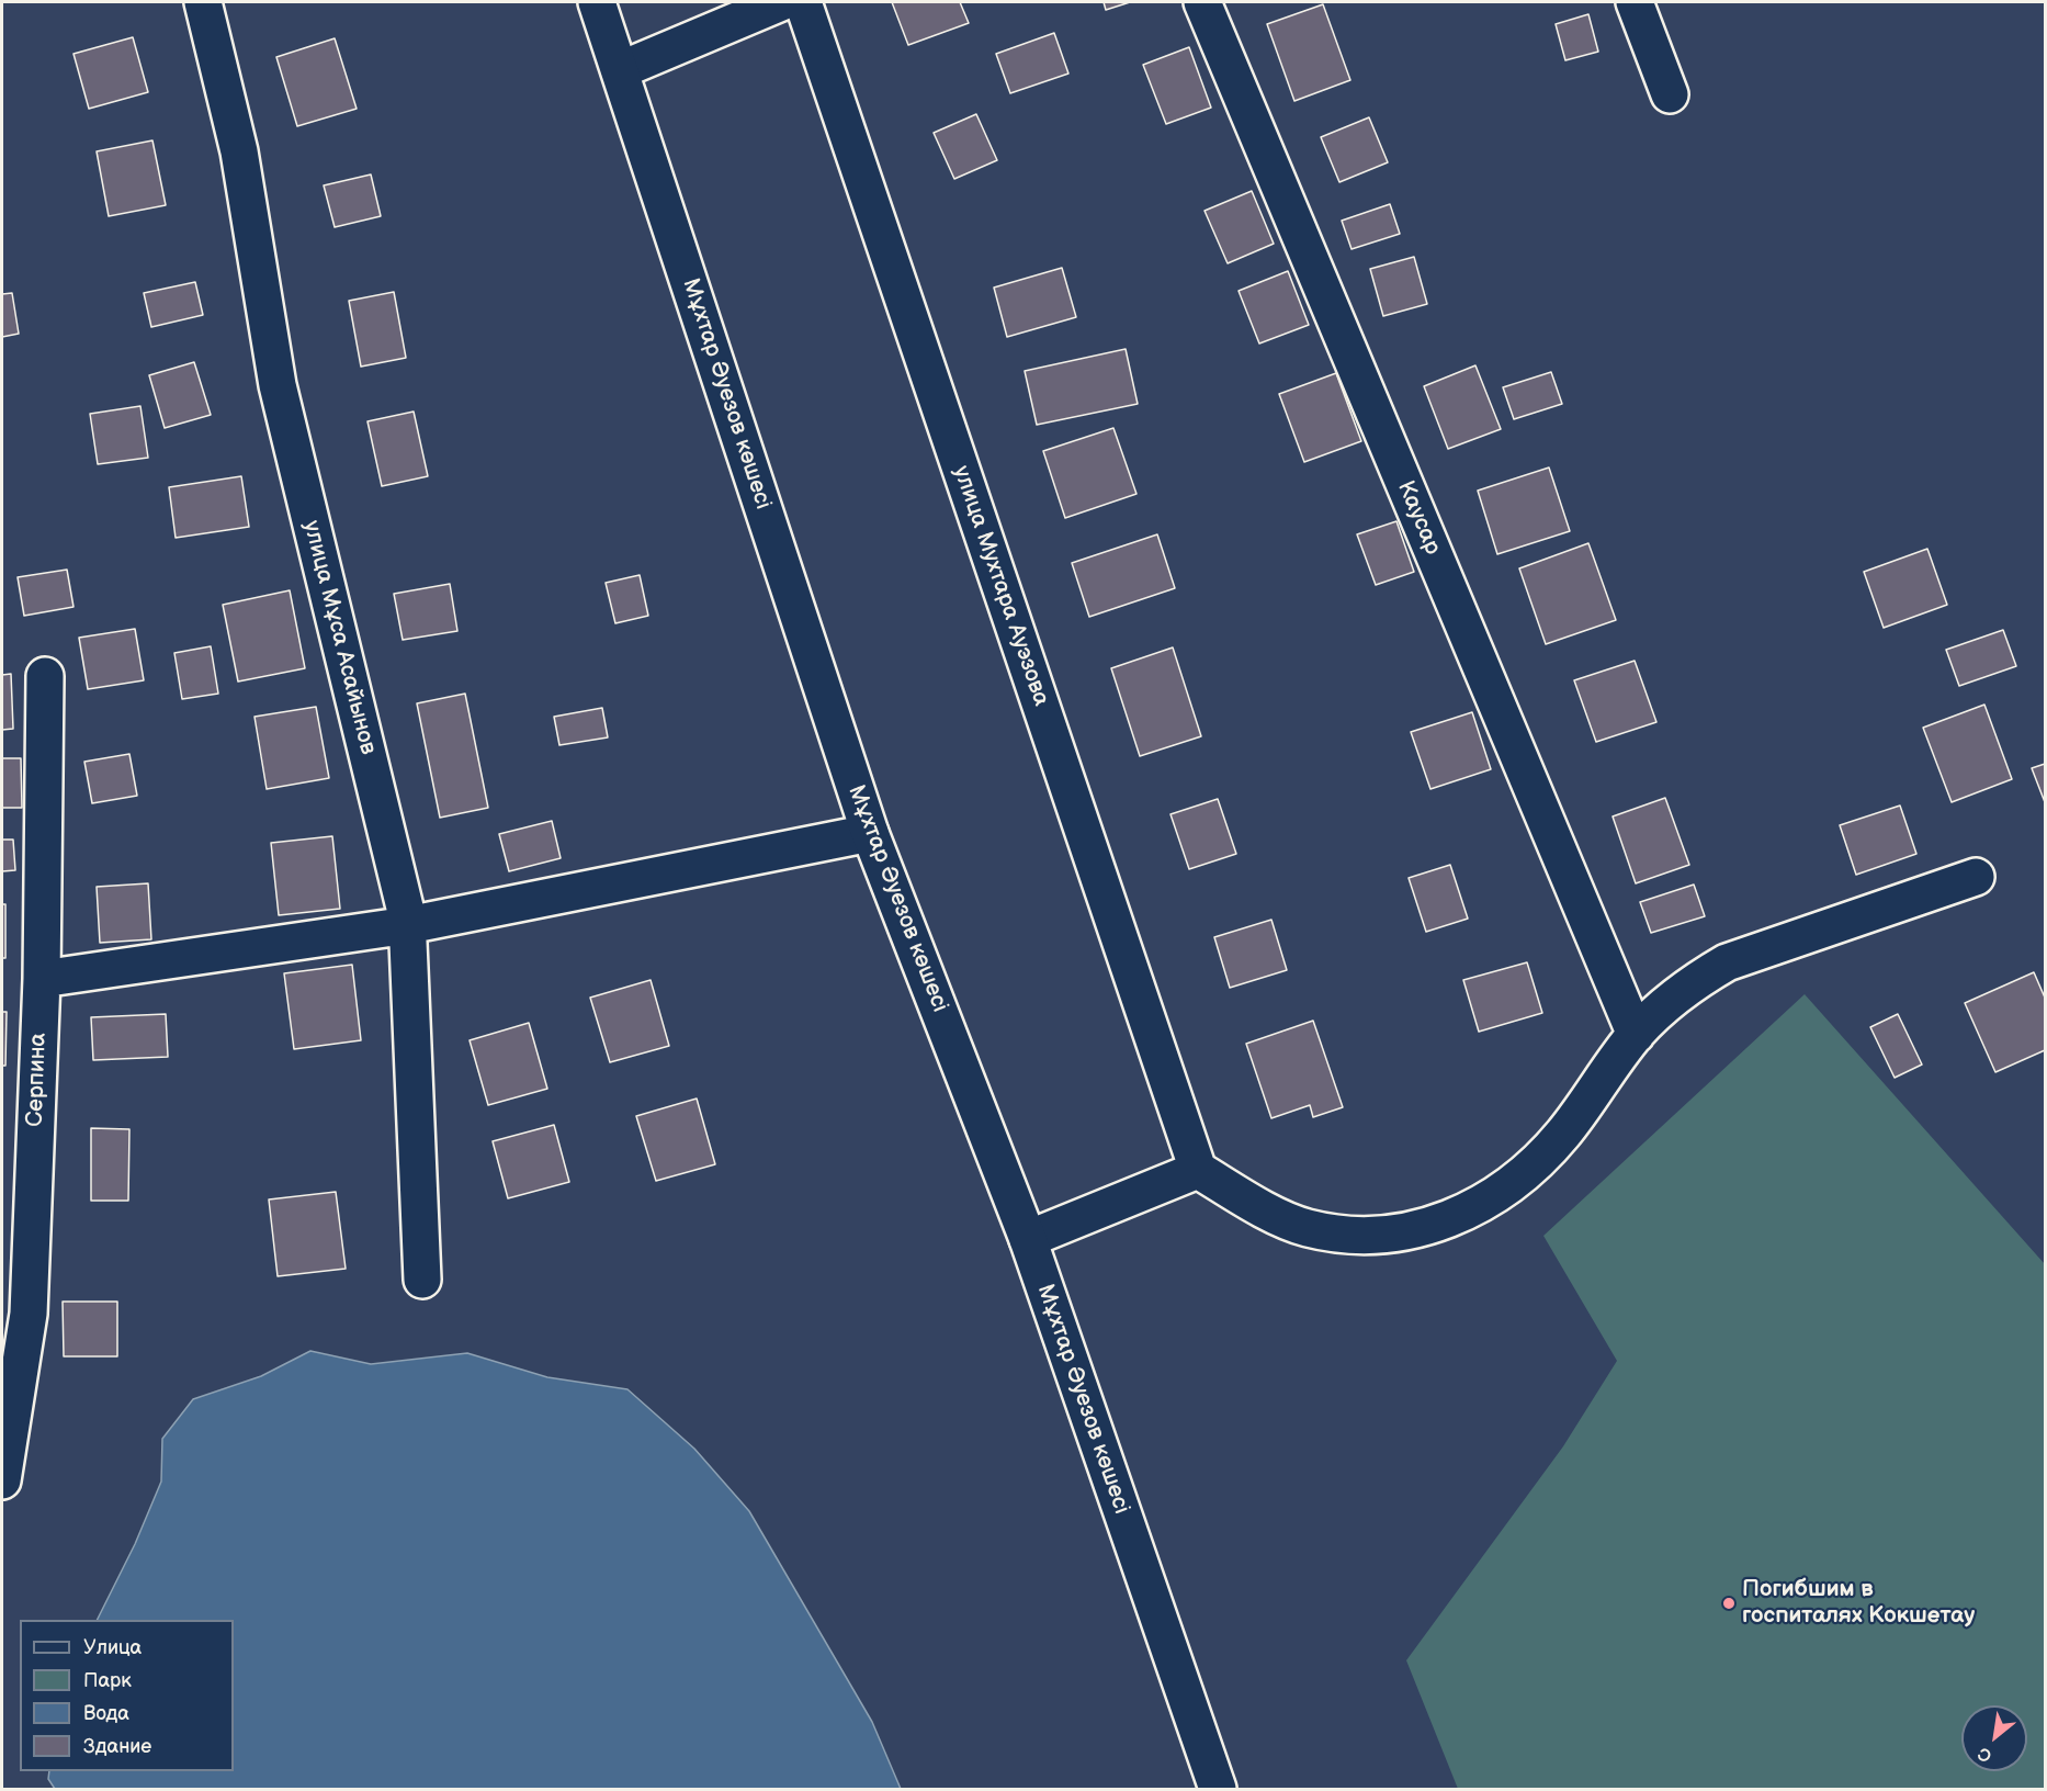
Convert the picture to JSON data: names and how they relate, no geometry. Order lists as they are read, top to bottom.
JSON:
{
  "streets": {
    "street": [
      "Мұхтар Әуезов көшесі",
      "Каусар",
      "улица Мухтара Ауэзова",
      "улица Мұса Асайынов",
      "Серпина"
    ]
  },
  "places": ["Погибшим в госпиталях Кокшетау"],
  "legend": [
    "Улица",
    "Парк",
    "Вода",
    "Здание"
  ],
  "north": "bottom left"
}
